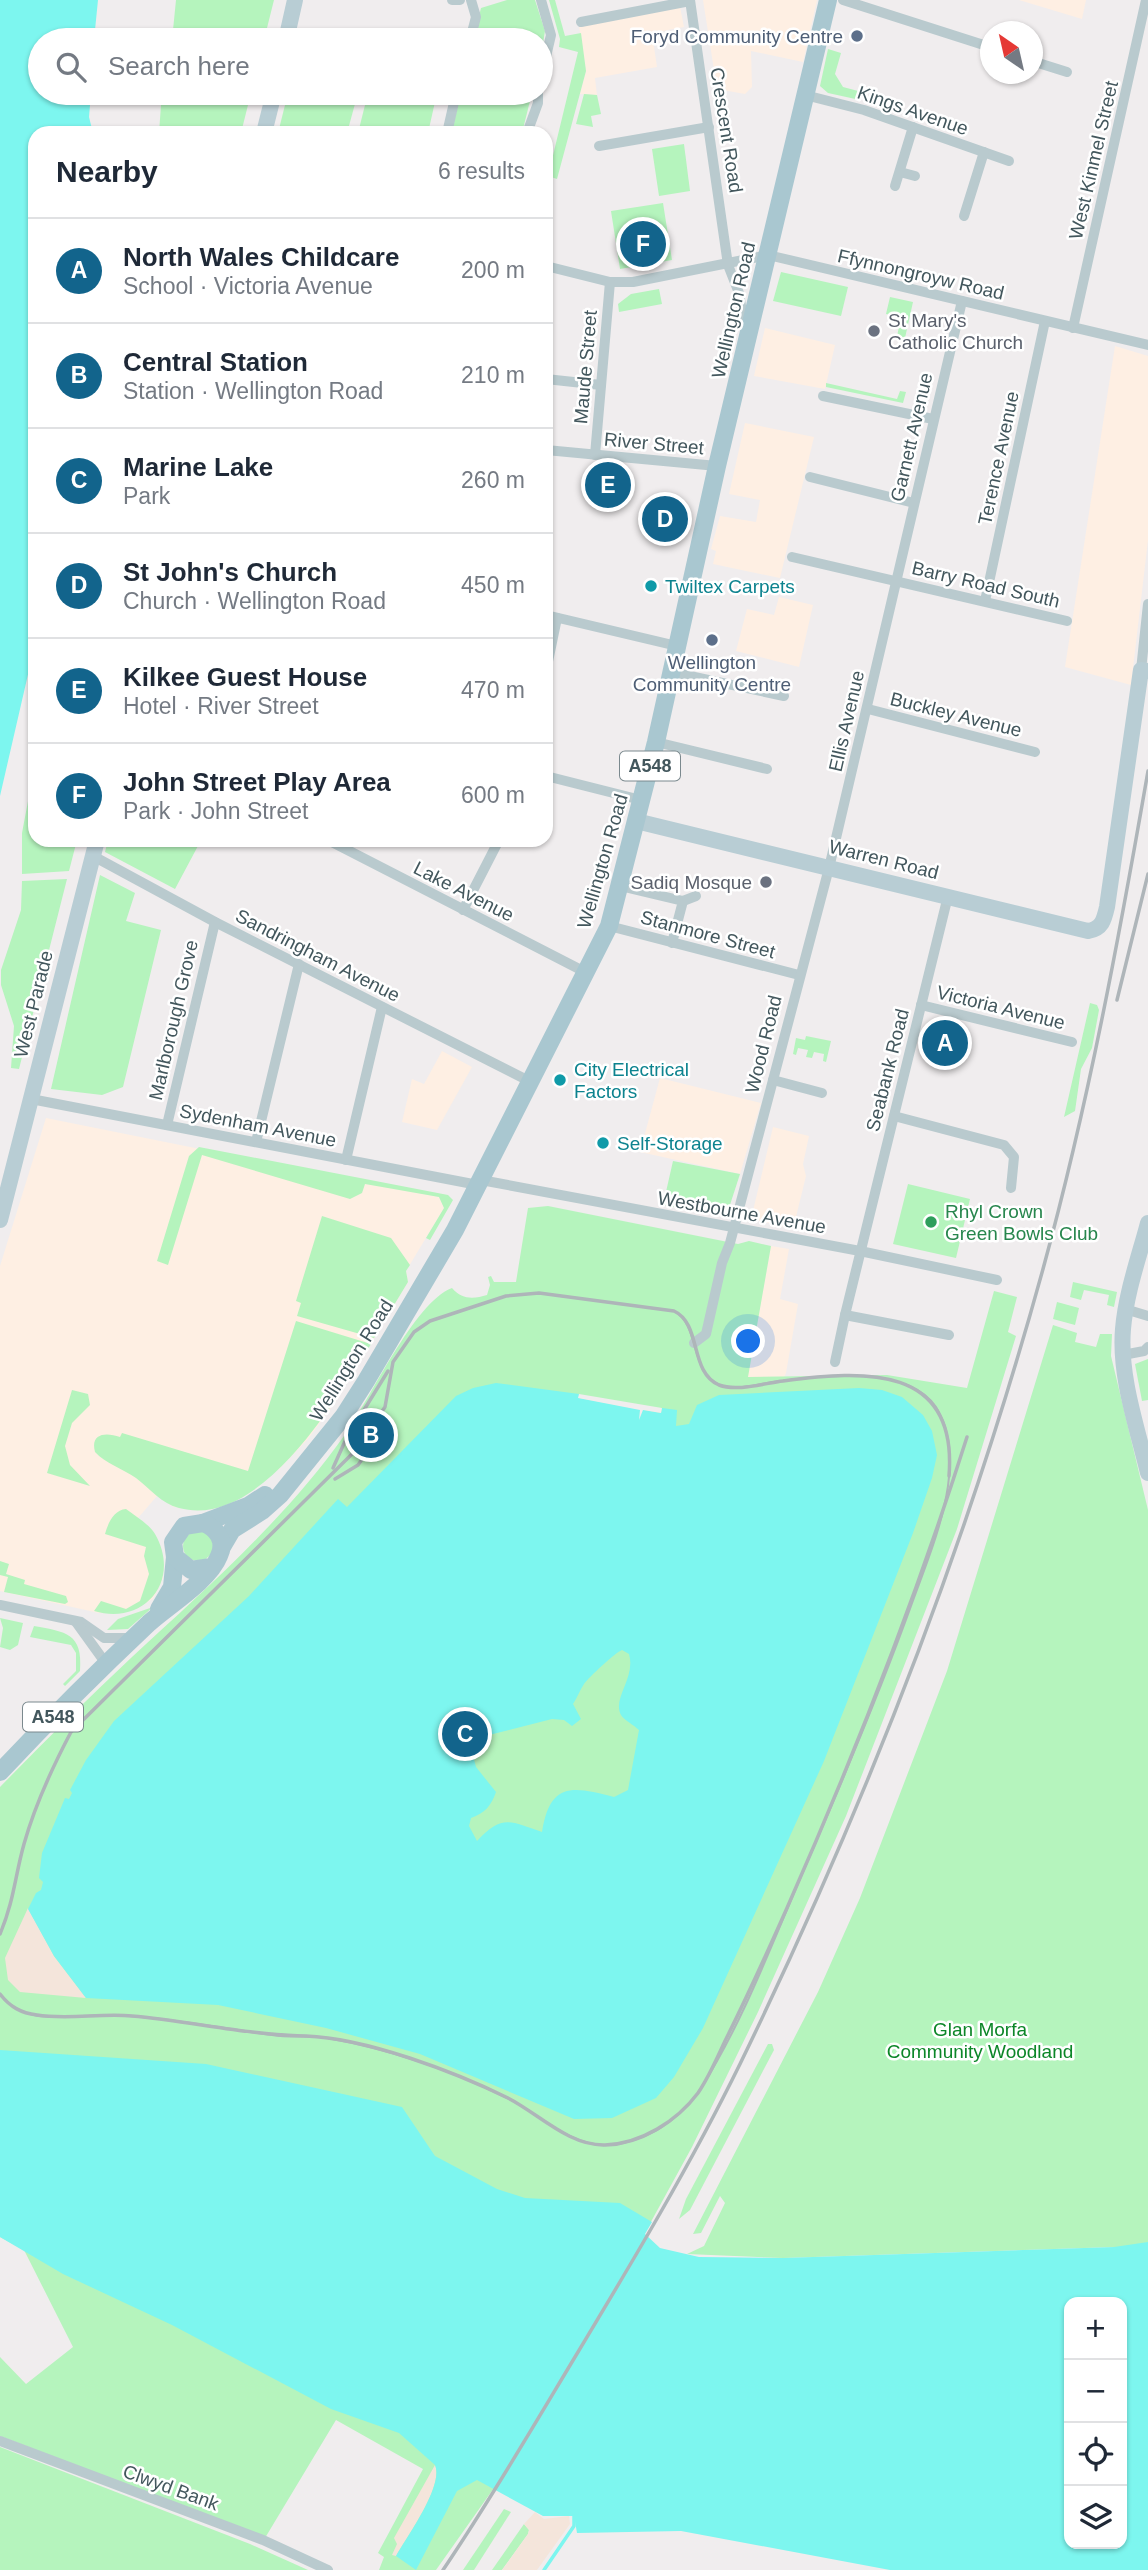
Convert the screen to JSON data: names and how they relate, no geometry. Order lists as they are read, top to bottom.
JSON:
{
  "streets": {
    "main road": ["Wellington Road", "A548"],
    "street": [
      "Kings Avenue",
      "Crescent Road",
      "West Kinmel Street",
      "Ffynnongroyw Road",
      "Maude Street",
      "Garnett Avenue",
      "River Street",
      "Terence Avenue",
      "Barry Road South",
      "Buckley Avenue",
      "Ellis Avenue",
      "Warren Road",
      "Lake Avenue",
      "Stanmore Street",
      "Sandringham Avenue",
      "West Parade",
      "Victoria Avenue",
      "Marlborough Grove",
      "Wood Road",
      "Seabank Road",
      "Sydenham Avenue",
      "Westbourne Avenue",
      "Clwyd Bank"
    ]
  },
  "crossings": [
    ["Kings Avenue", "Wellington Road"],
    ["Crescent Road", "Wellington Road"],
    ["West Kinmel Street", "Ffynnongroyw Road"],
    ["Ffynnongroyw Road", "Wellington Road"],
    ["Ffynnongroyw Road", "Garnett Avenue"],
    ["Ffynnongroyw Road", "Terence Avenue"],
    ["Wellington Road", "River Street"],
    ["Wellington Road", "A548"],
    ["Wellington Road", "Warren Road"],
    ["Wellington Road", "Lake Avenue"],
    ["Wellington Road", "Stanmore Street"],
    ["Wellington Road", "Sandringham Avenue"],
    ["Wellington Road", "Sydenham Avenue"],
    ["Wellington Road", "Westbourne Avenue"],
    ["Maude Street", "River Street"],
    ["Garnett Avenue", "Barry Road South"],
    ["Garnett Avenue", "Ellis Avenue"],
    ["Terence Avenue", "Barry Road South"],
    ["Barry Road South", "Ellis Avenue"],
    ["Buckley Avenue", "Ellis Avenue"],
    ["Ellis Avenue", "Warren Road"],
    ["Ellis Avenue", "Wood Road"],
    ["Warren Road", "Wood Road"],
    ["Warren Road", "Seabank Road"],
    ["Stanmore Street", "Wood Road"],
    ["Sandringham Avenue", "West Parade"],
    ["Sandringham Avenue", "Marlborough Grove"],
    ["West Parade", "Sydenham Avenue"],
    ["Victoria Avenue", "Seabank Road"],
    ["Marlborough Grove", "Sydenham Avenue"],
    ["Wood Road", "Westbourne Avenue"],
    ["Seabank Road", "Westbourne Avenue"],
    ["Sydenham Avenue", "Westbourne Avenue"]
  ],
  "parks": ["Glan Morfa Community Woodland"],
  "places": [
    "Foryd Community Centre",
    "St Mary's Catholic Church",
    "Twiltex Carpets",
    "Wellington Community Centre",
    "Sadiq Mosque",
    "City Electrical Factors",
    "Self-Storage",
    "Rhyl Crown Green Bowls Club"
  ],
  "north": "top left",
  "page": {
    "search": "Search here",
    "heading": ["Nearby", "6 results"],
    "pins": [
      "F",
      "E",
      "D",
      "A",
      "B",
      "C"
    ],
    "list": [
      {
        "mark": "A",
        "name": "North Wales Childcare",
        "note": "School · Victoria Avenue",
        "value": "200 m"
      },
      {
        "mark": "B",
        "name": "Central Station",
        "note": "Station · Wellington Road",
        "value": "210 m"
      },
      {
        "mark": "C",
        "name": "Marine Lake",
        "note": "Park",
        "value": "260 m"
      },
      {
        "mark": "D",
        "name": "St John's Church",
        "note": "Church · Wellington Road",
        "value": "450 m"
      },
      {
        "mark": "E",
        "name": "Kilkee Guest House",
        "note": "Hotel · River Street",
        "value": "470 m"
      },
      {
        "mark": "F",
        "name": "John Street Play Area",
        "note": "Park · John Street",
        "value": "600 m"
      }
    ],
    "map_buttons": ["+", "−"]
  }
}
